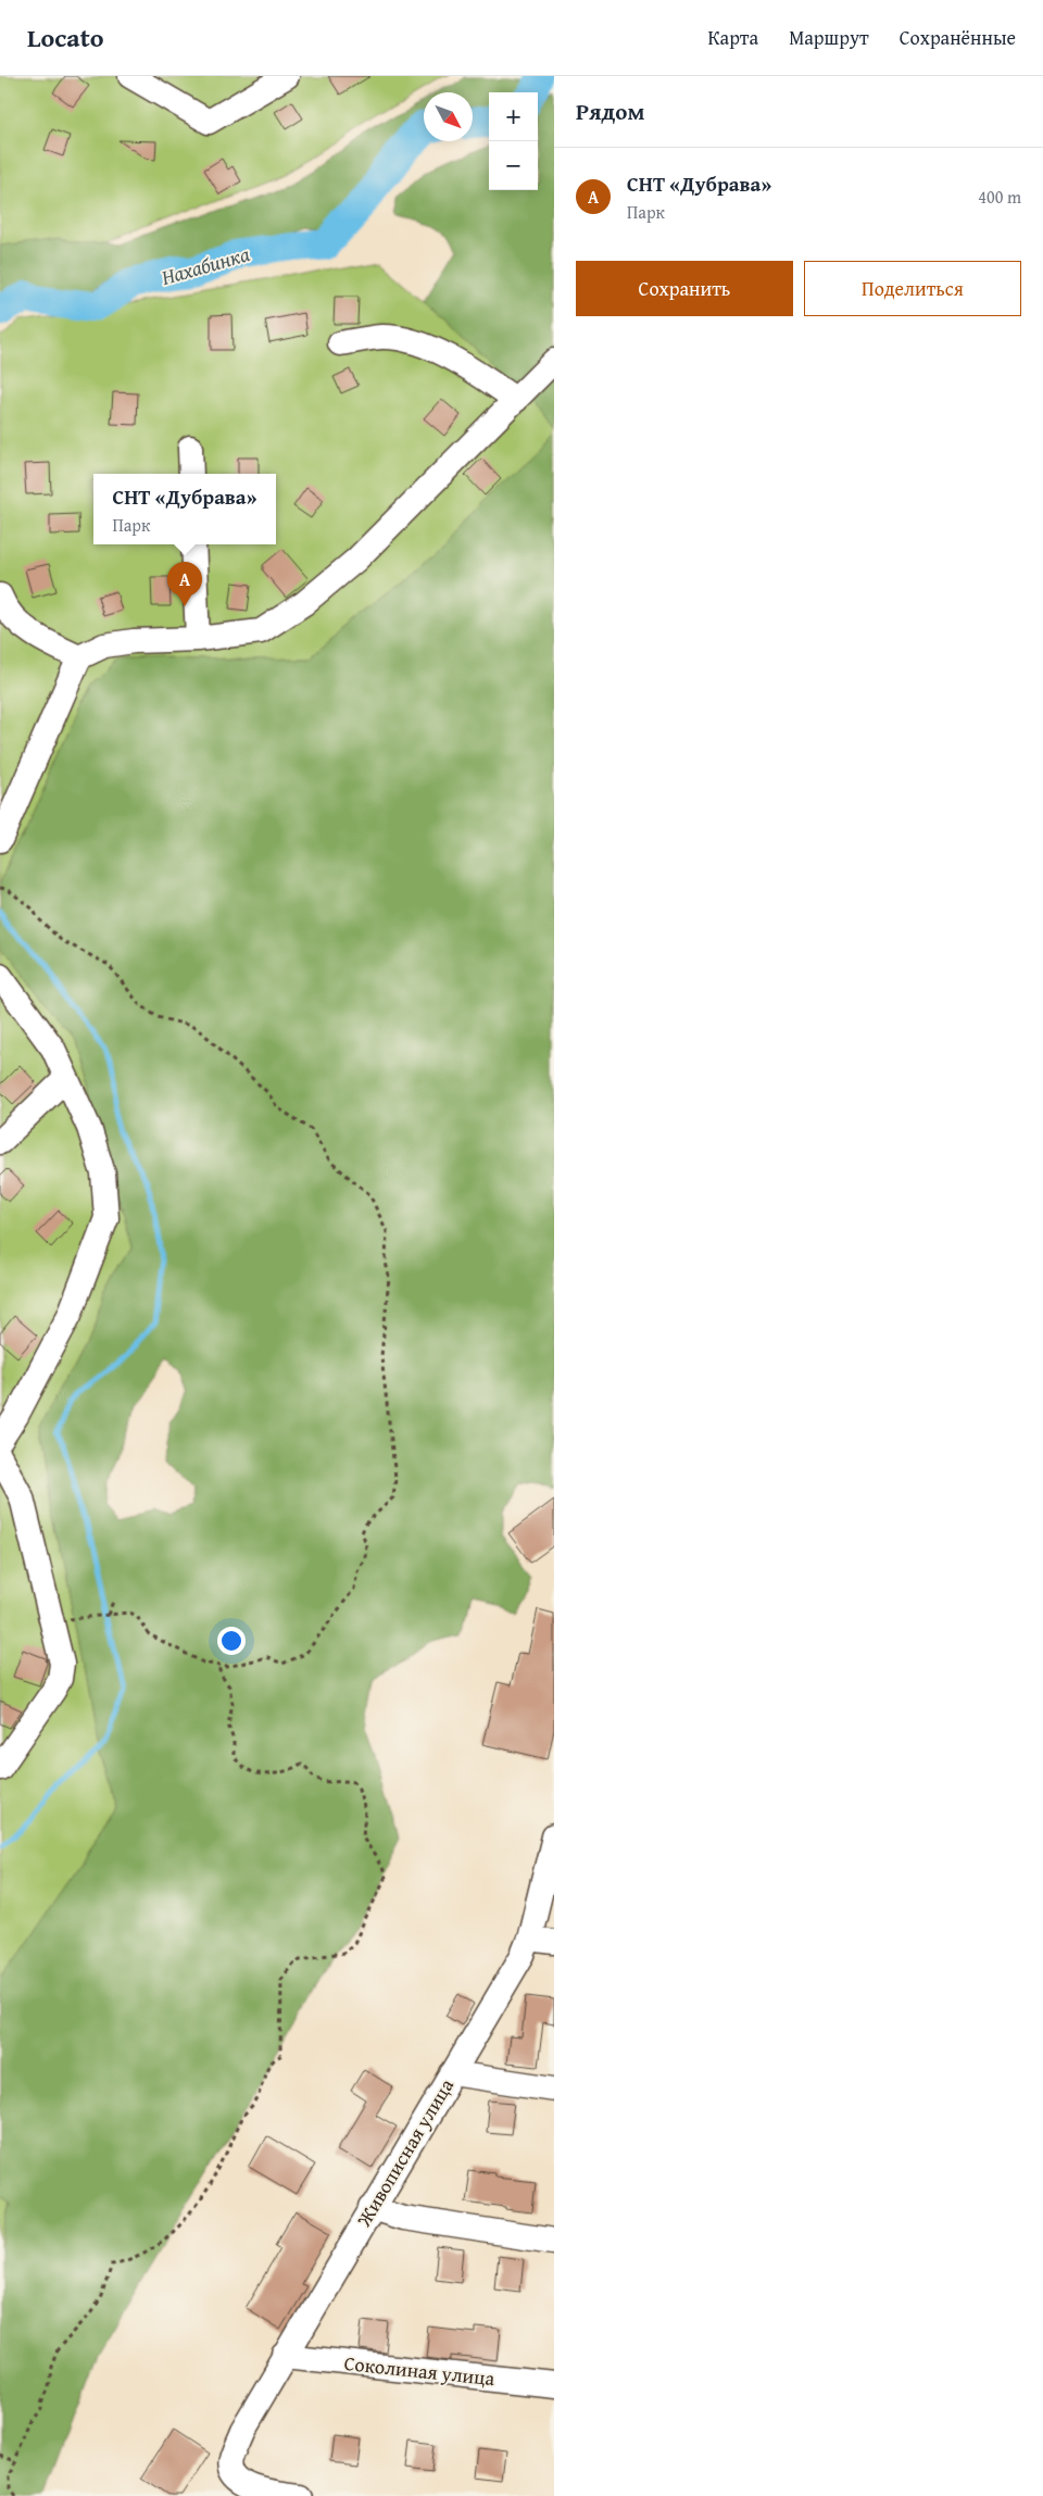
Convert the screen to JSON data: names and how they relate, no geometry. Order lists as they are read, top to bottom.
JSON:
{
  "streets": {
    "street": ["Живописная улица", "Соколиная улица"]
  },
  "crossings": [
    ["Живописная улица", "Соколиная улица"]
  ],
  "water": ["Нахабинка"],
  "north": "bottom right",
  "page": {
    "header": "Locato",
    "nav": ["Карта", "Маршрут", "Сохранённые"],
    "heading": "Рядом",
    "map_buttons": ["+", "−"],
    "list": [
      {
        "mark": "A",
        "name": "СНТ «Дубрава»",
        "note": "Парк",
        "value": "400 m"
      }
    ],
    "buttons": ["Сохранить", "Поделиться"],
    "popup": ["СНТ «Дубрава»", "Парк"],
    "pins": "A"
  }
}
